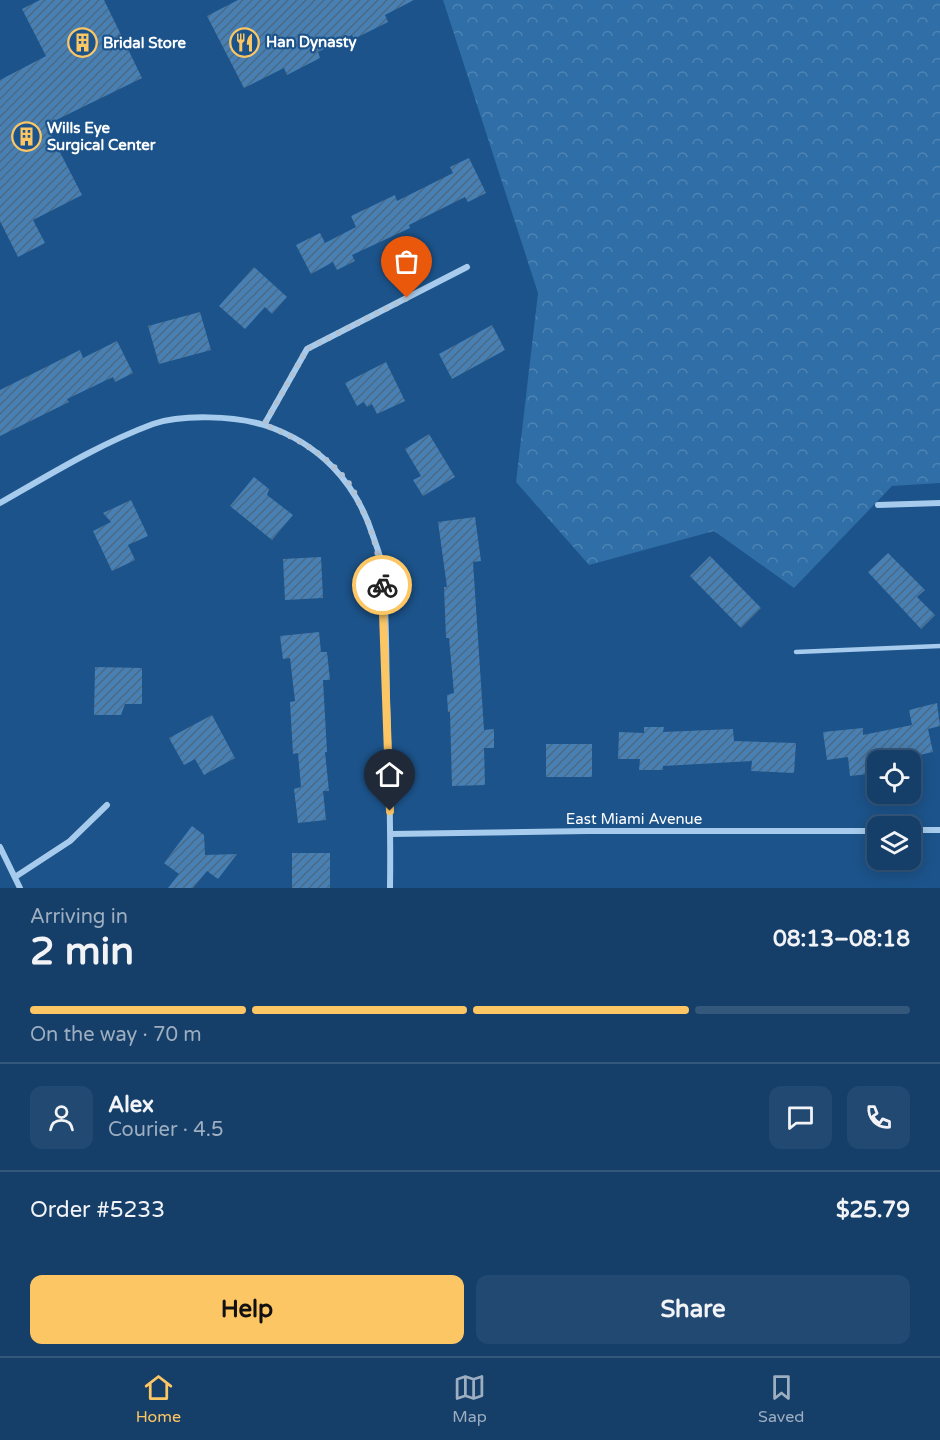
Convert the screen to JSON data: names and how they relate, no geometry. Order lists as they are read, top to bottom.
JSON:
{
  "streets": {
    "street": ["East Miami Avenue"]
  },
  "places": {
    "restaurant": ["Han Dynasty"],
    "building": ["Bridal Store", "Wills Eye Surgical Center"]
  },
  "page": {
    "heading": ["2 min", "Arriving in", "08:13–08:18"],
    "panel": [
      "Alex",
      "Courier · 4.5",
      "Order #5233",
      "$25.79"
    ],
    "bar": "On the way · 70 m",
    "buttons": ["Help", "Share"],
    "tabs": ["Home", "Map", "Saved"]
  }
}
